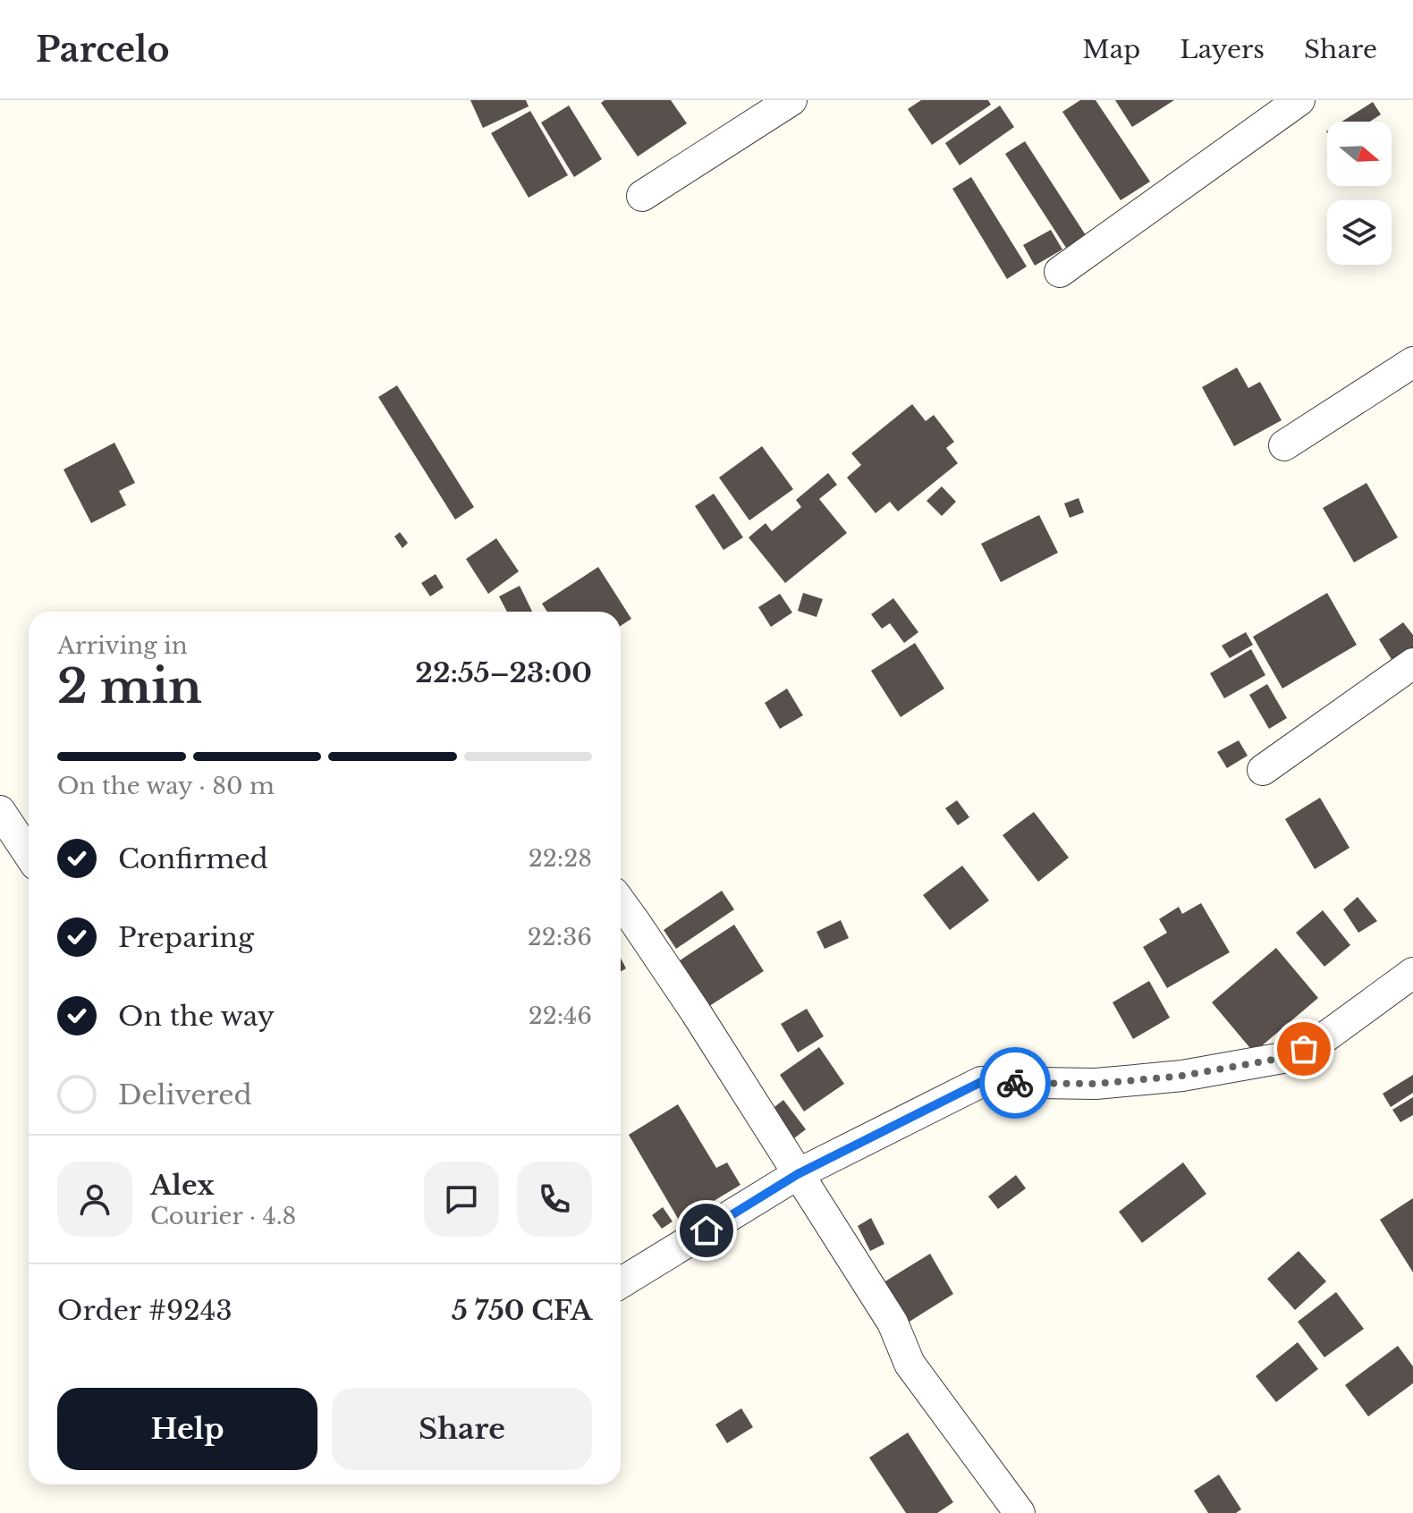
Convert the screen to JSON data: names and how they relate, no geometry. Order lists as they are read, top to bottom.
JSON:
{
  "north": "right",
  "page": {
    "header": "Parcelo",
    "nav": ["Map", "Layers", "Share"],
    "heading": ["2 min", "Arriving in", "22:55–23:00"],
    "panel": [
      "Alex",
      "Courier · 4.8",
      "Order #9243",
      "5 750 CFA"
    ],
    "bar": "On the way · 80 m",
    "list": [
      ["Confirmed", "22:28"],
      ["Preparing", "22:36"],
      ["On the way", "22:46"],
      "Delivered"
    ],
    "buttons": ["Help", "Share"]
  }
}
